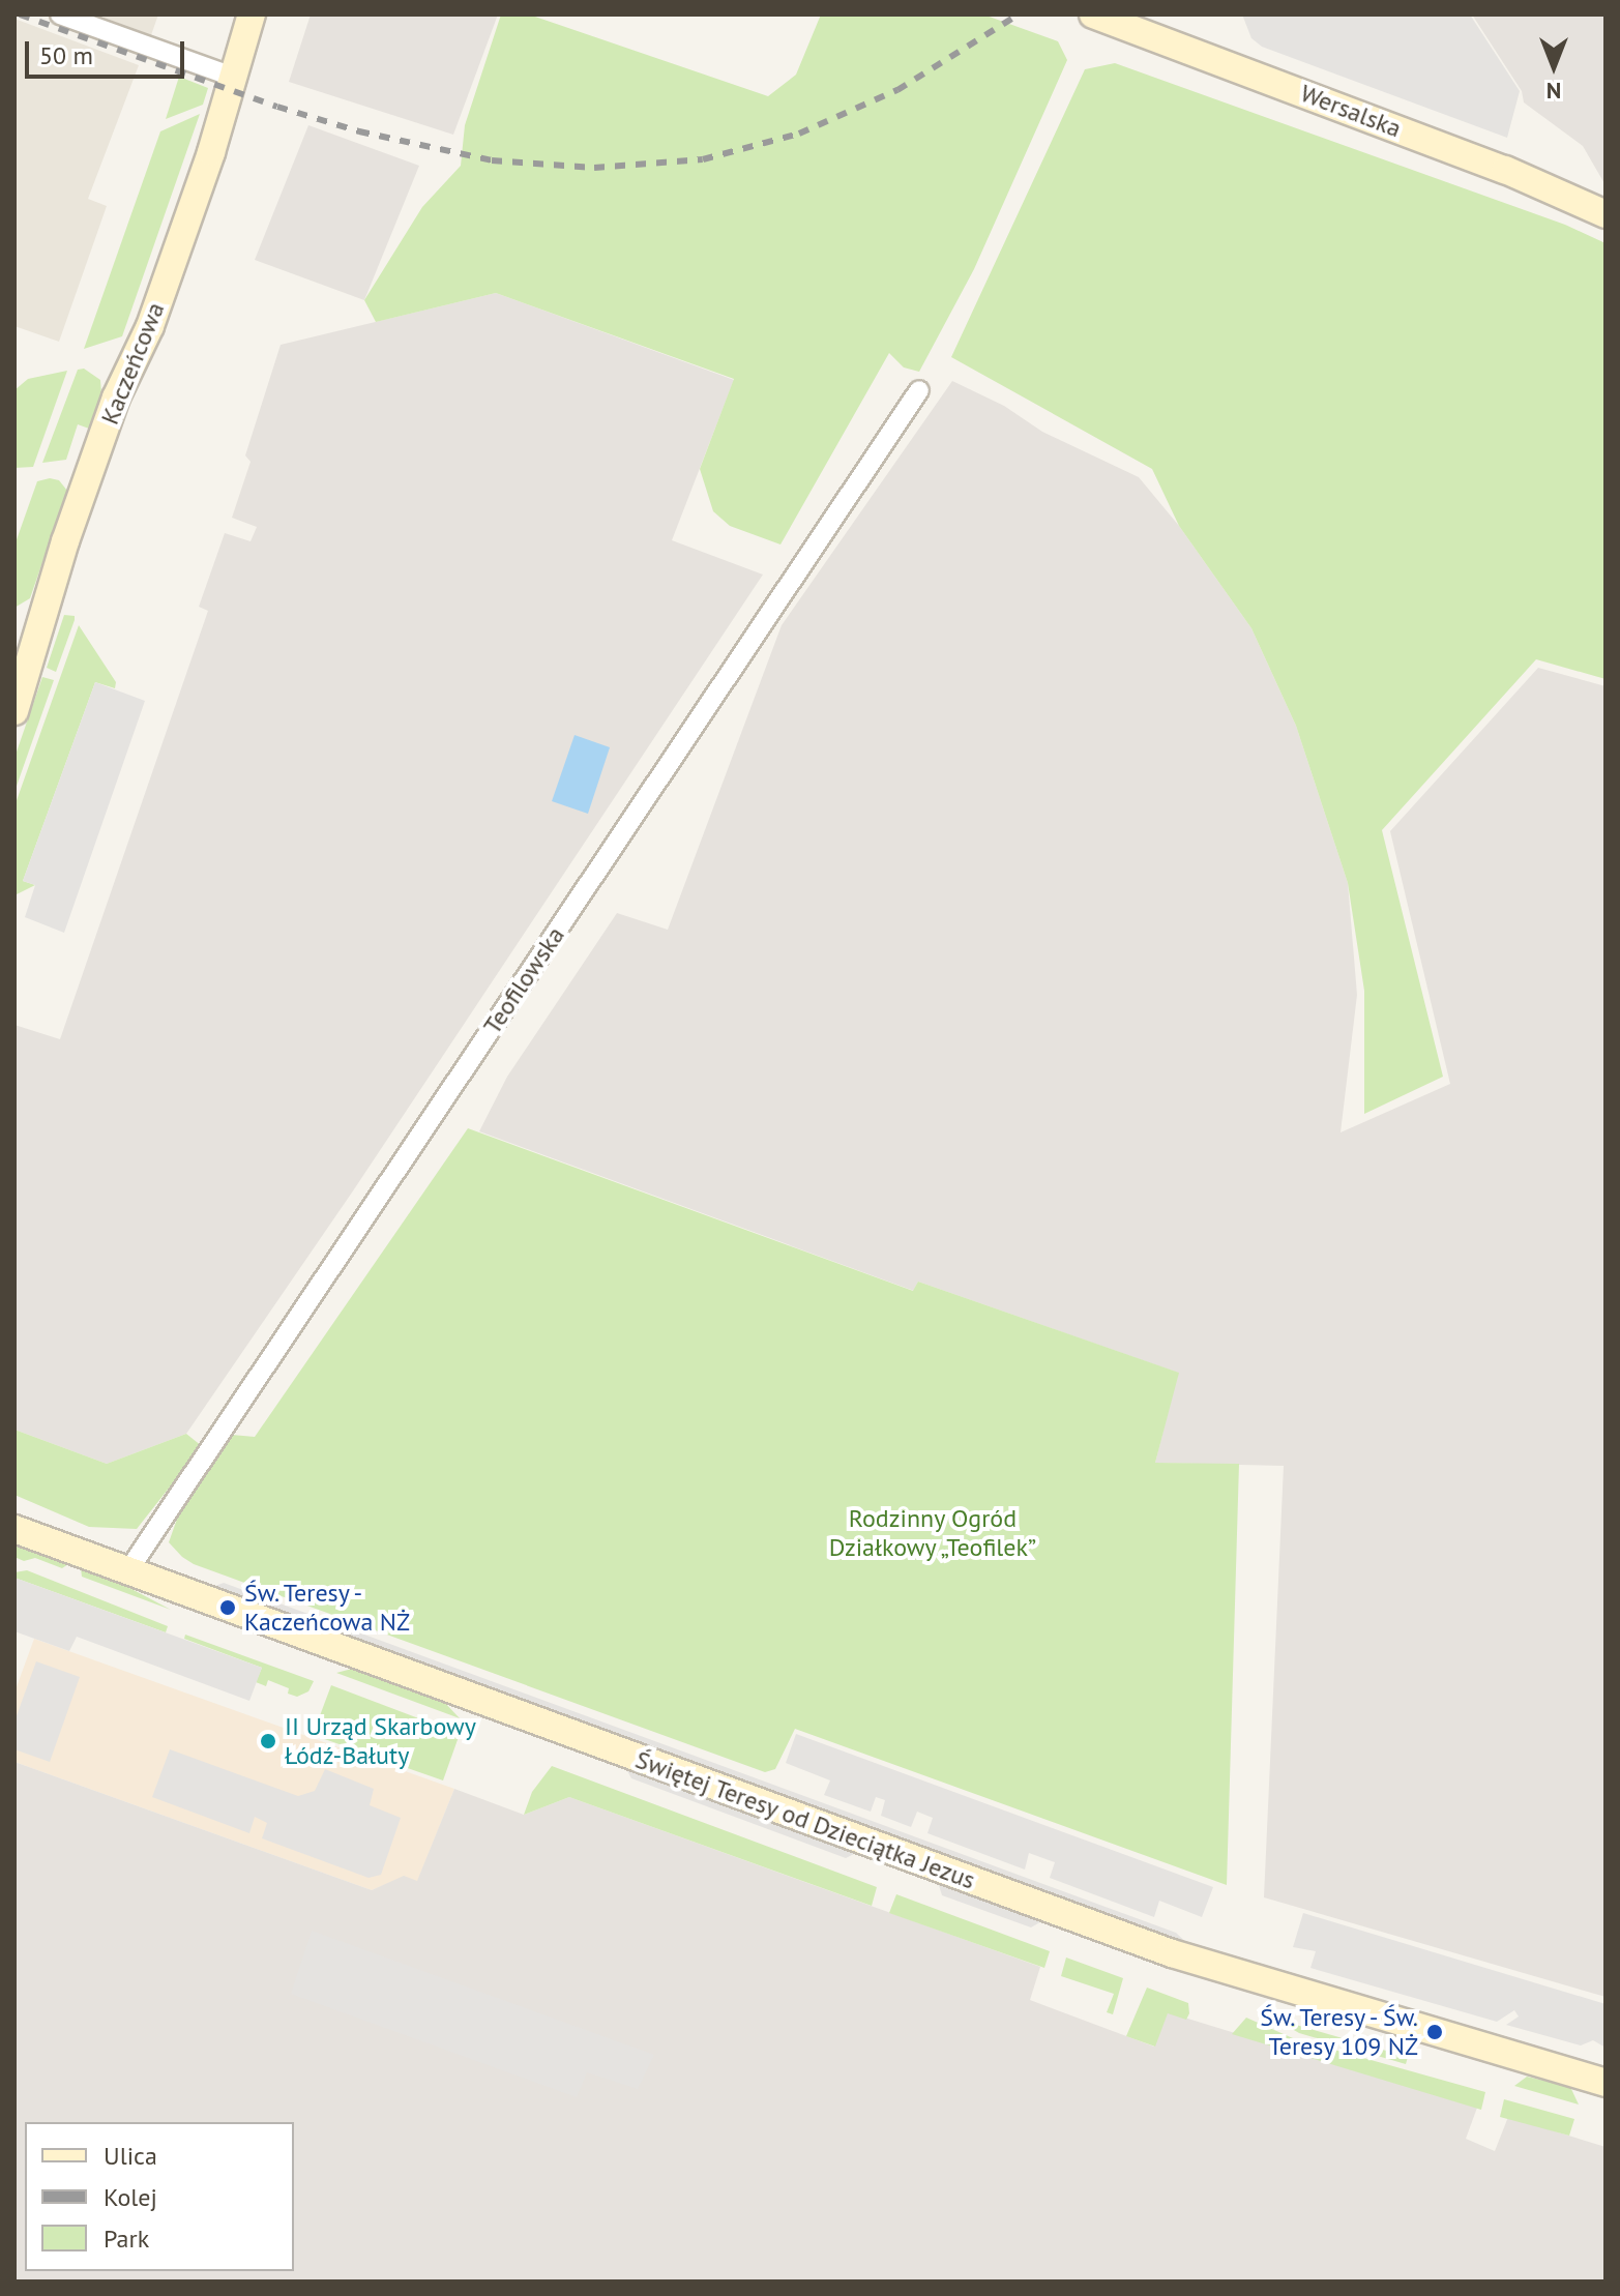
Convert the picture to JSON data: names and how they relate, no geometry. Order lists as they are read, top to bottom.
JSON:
{
  "streets": {
    "street": [
      "Wersalska",
      "Kaczeńcowa",
      "Teofilowska",
      "Świętej Teresy od Dzieciątka Jezus"
    ]
  },
  "crossings": [
    ["Teofilowska", "Świętej Teresy od Dzieciątka Jezus"]
  ],
  "parks": ["Rodzinny Ogród Działkowy „Teofilek”"],
  "places": ["Św. Teresy - Kaczeńcowa NŻ", "II Urząd Skarbowy Łódź-Bałuty", "Św. Teresy - Św. Teresy 109 NŻ"],
  "legend": ["Ulica", "Kolej", "Park"],
  "scale_bar": "50 m",
  "north": "bottom"
}
